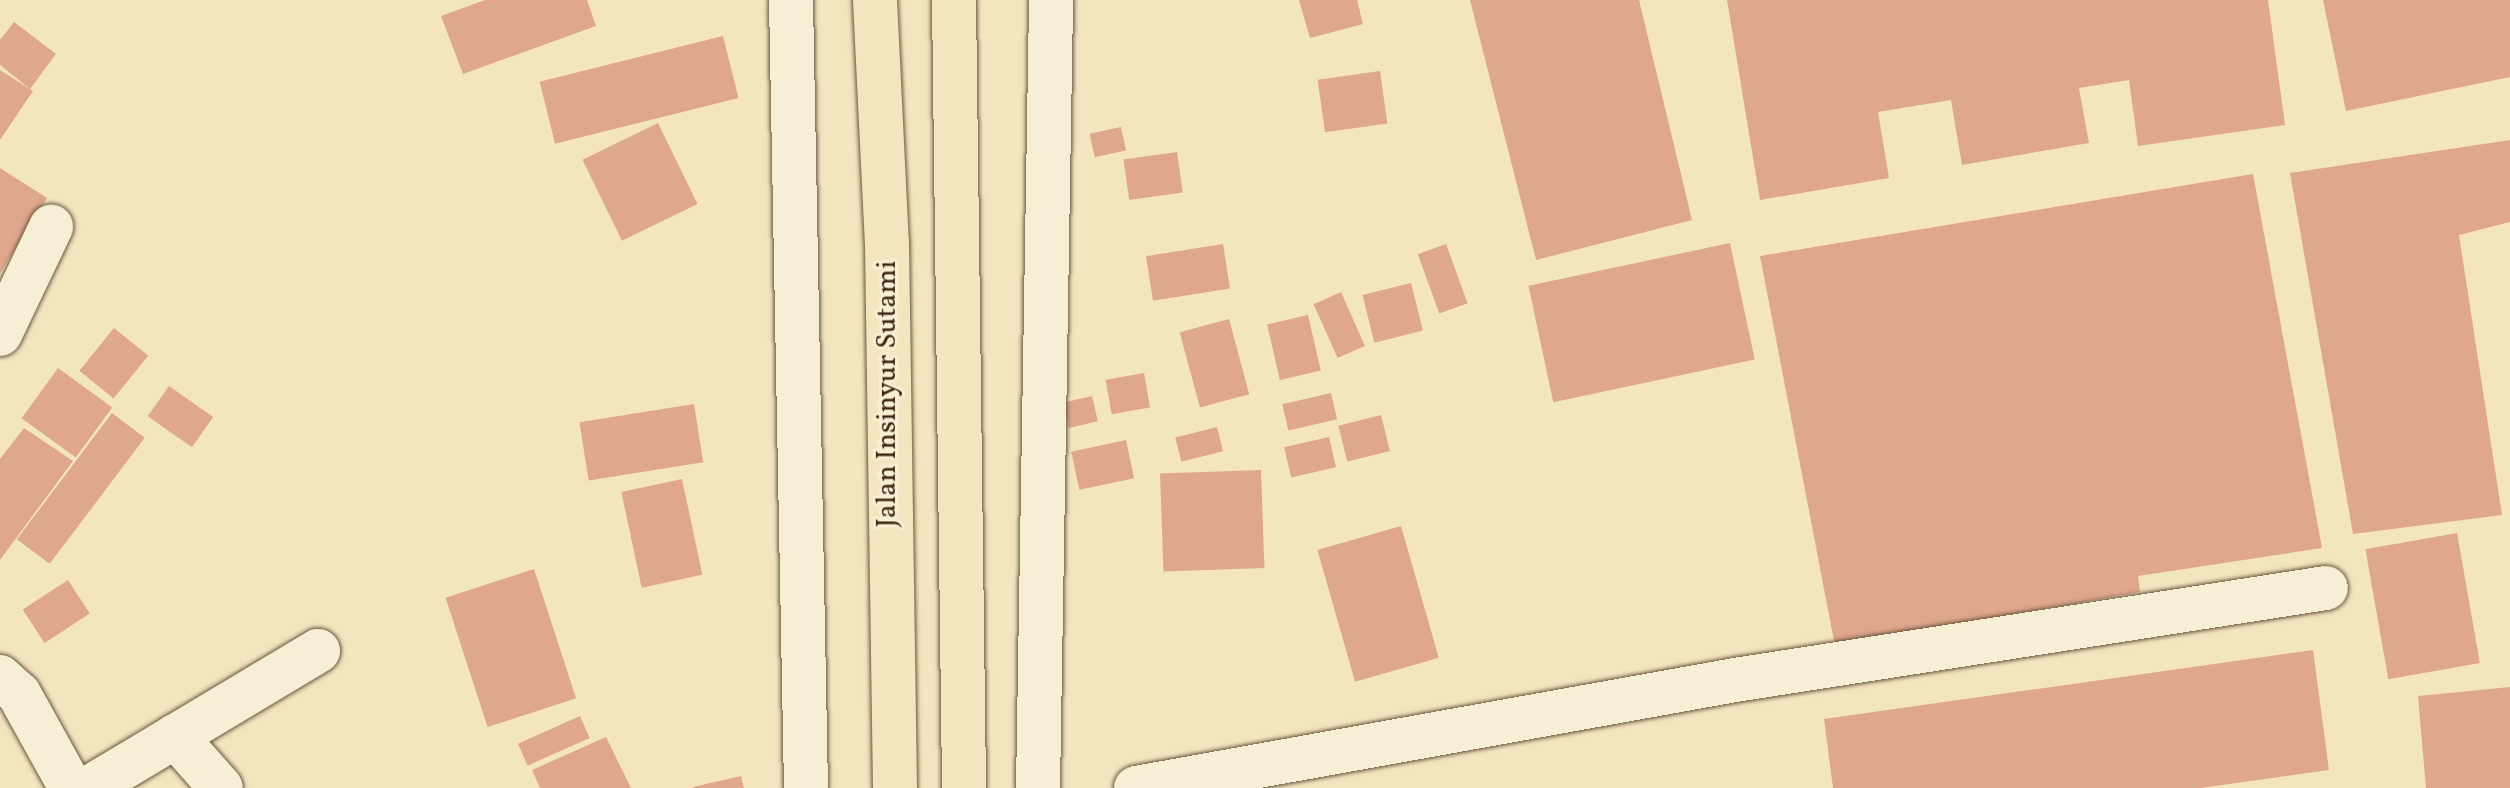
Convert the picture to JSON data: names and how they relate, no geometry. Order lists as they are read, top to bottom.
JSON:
{
  "streets": {
    "highway": ["Jalan Insinyur Sutami"]
  }
}
